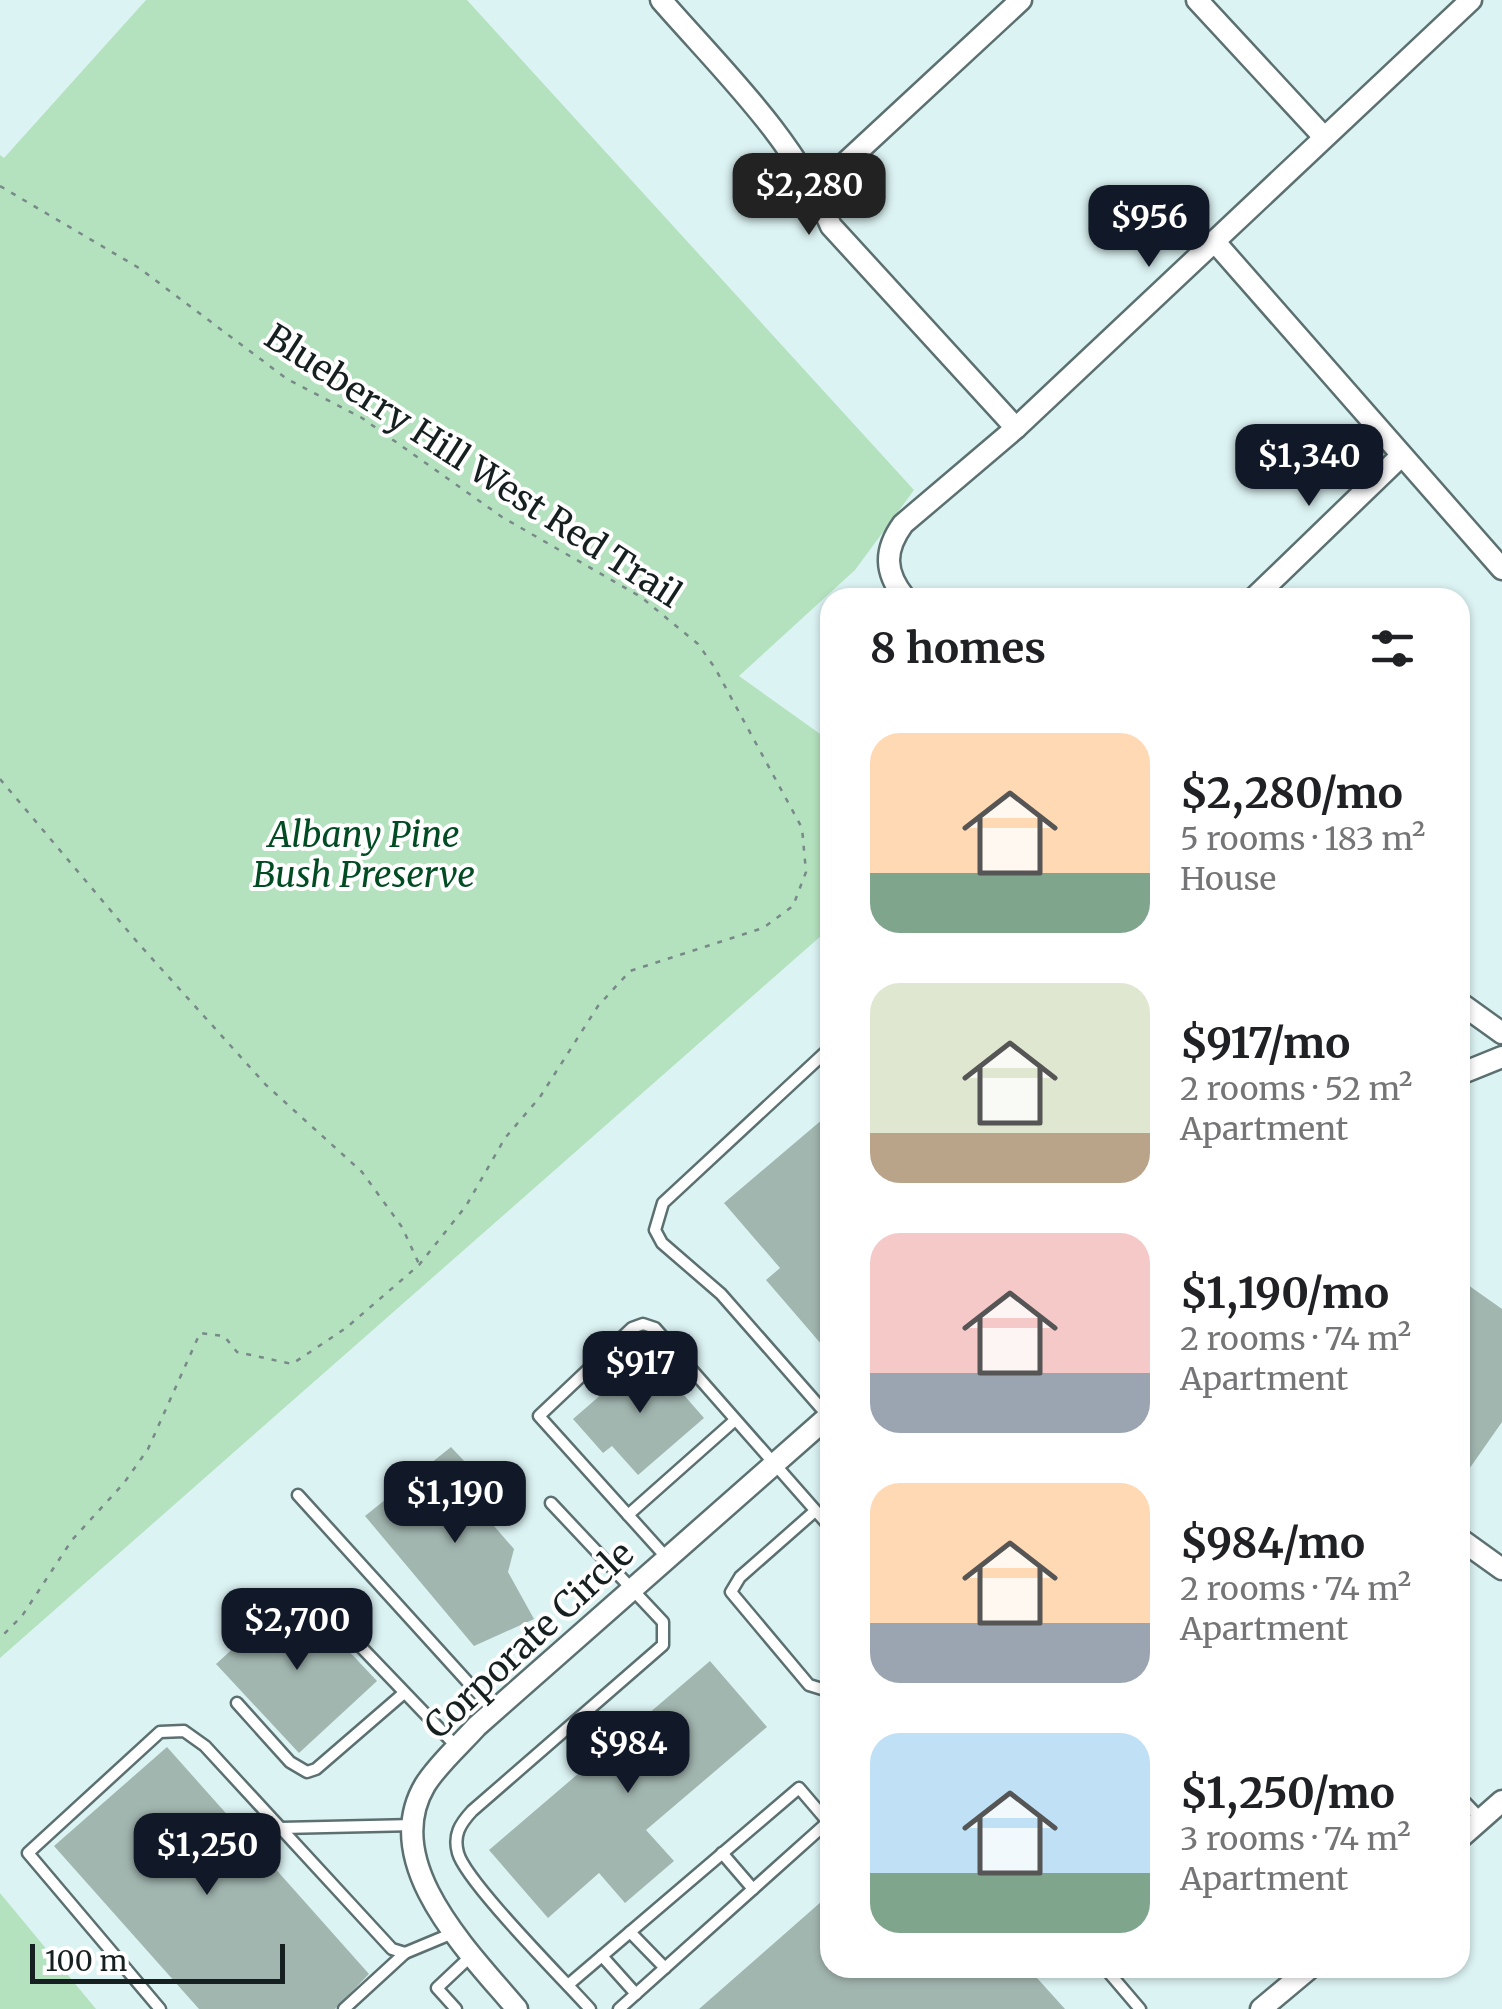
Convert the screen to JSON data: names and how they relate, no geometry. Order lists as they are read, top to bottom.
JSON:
{
  "streets": {
    "street": ["Corporate Circle"],
    "path": ["Blueberry Hill West Red Trail"]
  },
  "parks": ["Albany Pine Bush Preserve"],
  "scale_bar": "100 m",
  "page": {
    "price": [
      "$2,280",
      "$956",
      "$1,340",
      "$917",
      "$1,190",
      "$2,700",
      "$984",
      "$1,250"
    ],
    "heading": "8 homes",
    "list": [
      {
        "name": "$2,280/mo",
        "note": "5 rooms · 183 m² · House"
      },
      {
        "name": "$917/mo",
        "note": "2 rooms · 52 m² · Apartment"
      },
      {
        "name": "$1,190/mo",
        "note": "2 rooms · 74 m² · Apartment"
      },
      {
        "name": "$984/mo",
        "note": "2 rooms · 74 m² · Apartment"
      },
      {
        "name": "$1,250/mo",
        "note": "3 rooms · 74 m² · Apartment"
      }
    ],
    "scale": "100 m"
  }
}
